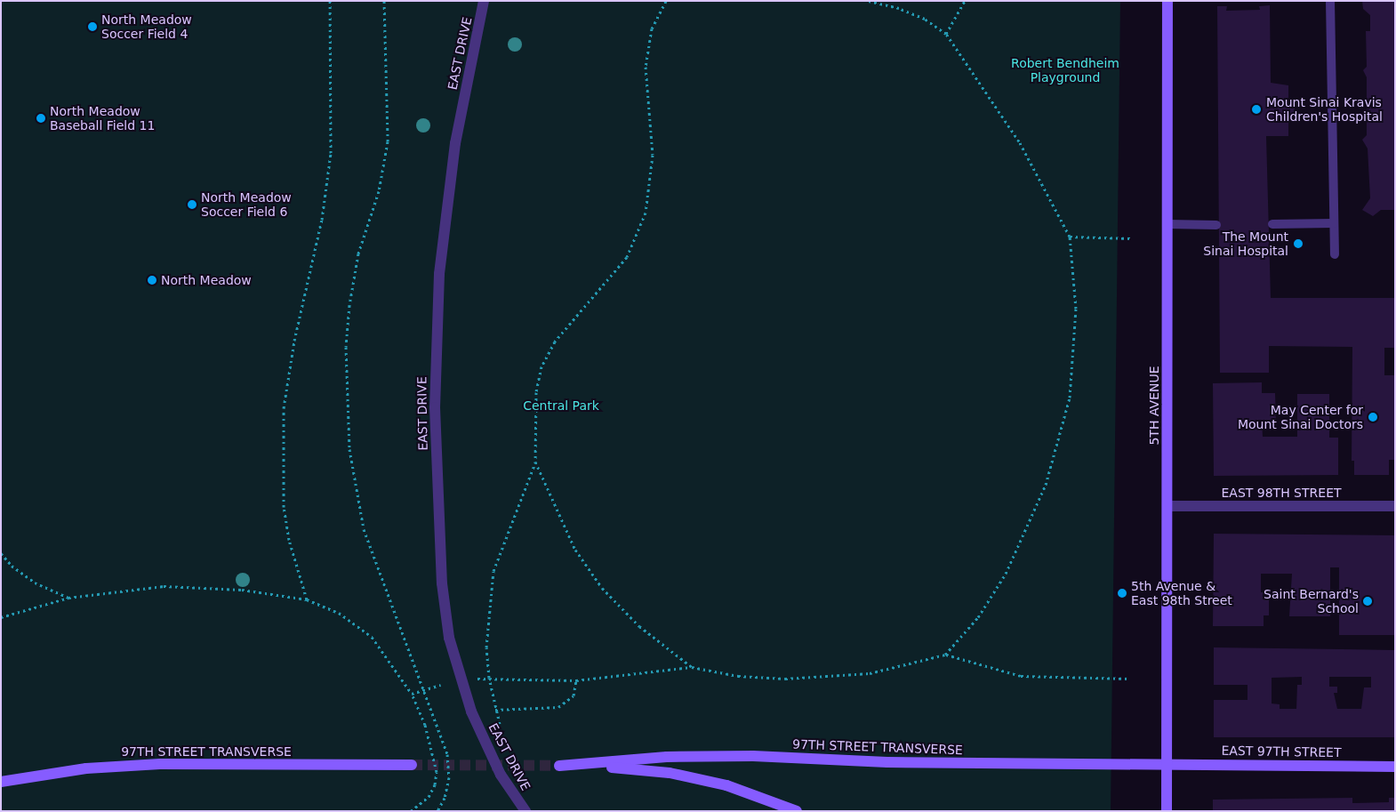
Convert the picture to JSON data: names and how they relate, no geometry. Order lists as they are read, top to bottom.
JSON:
{
  "streets": {
    "main road": ["5TH AVENUE", "97TH STREET TRANSVERSE", "EAST 97TH STREET"],
    "street": ["EAST DRIVE", "EAST 98TH STREET"]
  },
  "crossings": [
    ["5TH AVENUE", "EAST 98TH STREET"],
    ["5TH AVENUE", "97TH STREET TRANSVERSE"],
    ["5TH AVENUE", "EAST 97TH STREET"],
    ["97TH STREET TRANSVERSE", "EAST 97TH STREET"]
  ],
  "parks": ["Robert Bendheim Playground", "Central Park"],
  "places": [
    "North Meadow Soccer Field 4",
    "Mount Sinai Kravis Children's Hospital",
    "North Meadow Baseball Field 11",
    "North Meadow Soccer Field 6",
    "The Mount Sinai Hospital",
    "North Meadow",
    "May Center for Mount Sinai Doctors",
    "5th Avenue & East 98th Street",
    "Saint Bernard's School"
  ]
}
